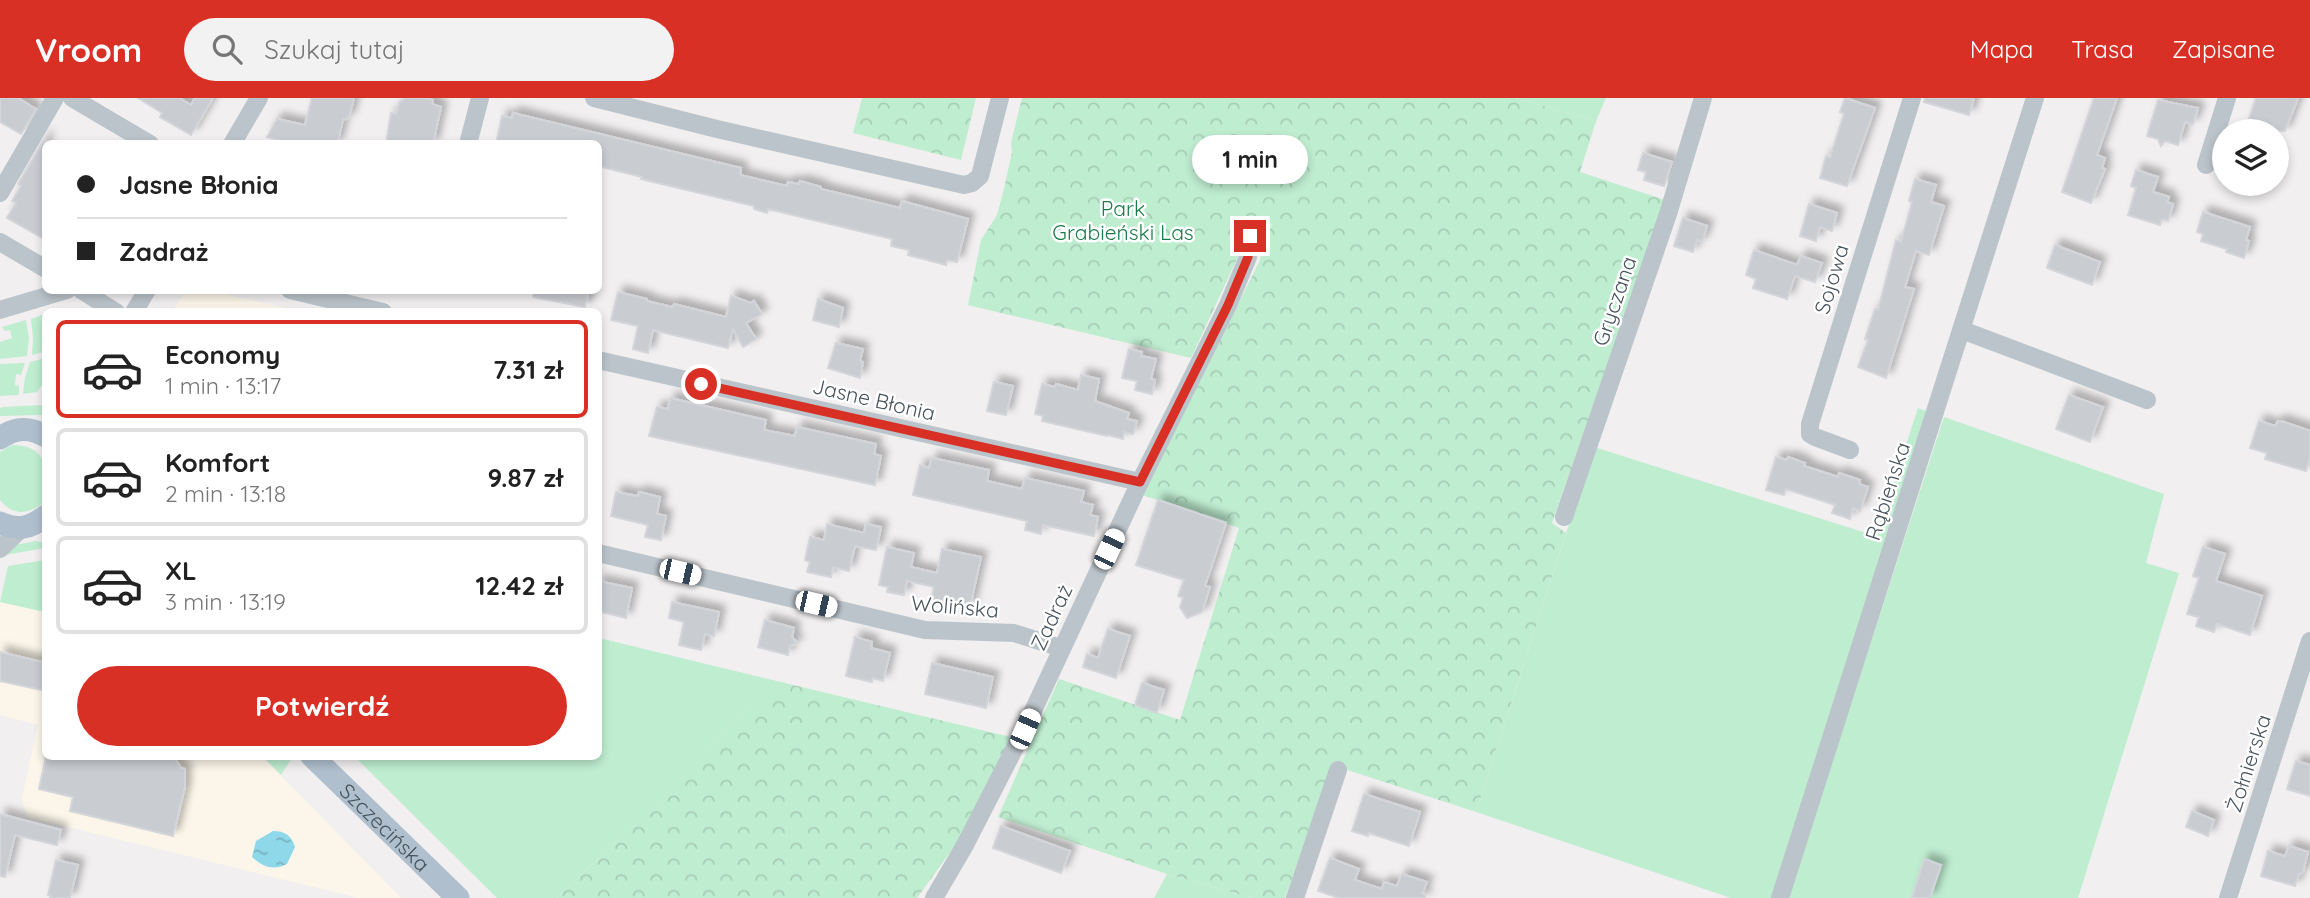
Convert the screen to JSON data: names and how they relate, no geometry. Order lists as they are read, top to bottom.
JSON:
{
  "streets": {
    "main road": ["Szczecińska"],
    "street": [
      "Sojowa",
      "Gryczana",
      "Jasne Błonia",
      "Rąbieńska",
      "Wolińska",
      "Zadraż",
      "Żołnierska"
    ]
  },
  "crossings": [
    ["Jasne Błonia", "Zadraż"],
    ["Wolińska", "Zadraż"]
  ],
  "parks": ["Park Grabieński Las"],
  "page": {
    "header": "Vroom",
    "search": "Szukaj tutaj",
    "nav": ["Mapa", "Trasa", "Zapisane"],
    "bubble": "1 min",
    "banner": ["Jasne Błonia", "Zadraż"],
    "list": [
      {
        "name": "Economy",
        "note": "1 min · 13:17",
        "value": "7.31 zł"
      },
      {
        "name": "Komfort",
        "note": "2 min · 13:18",
        "value": "9.87 zł"
      },
      {
        "name": "XL",
        "note": "3 min · 13:19",
        "value": "12.42 zł"
      }
    ],
    "buttons": "Potwierdź"
  }
}
